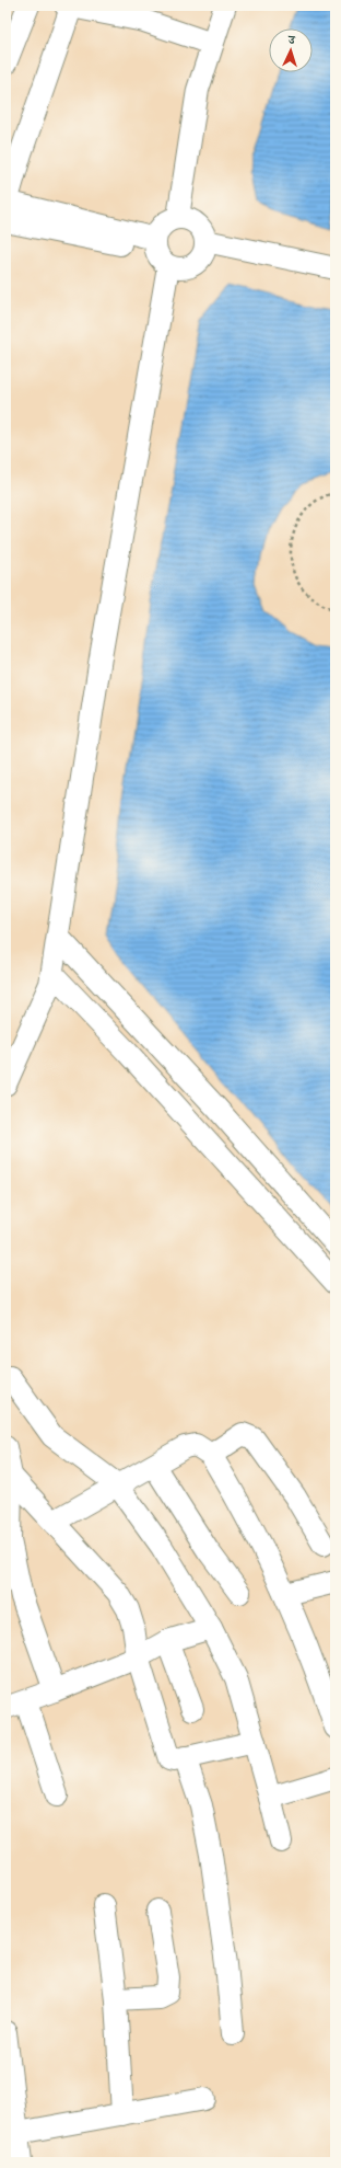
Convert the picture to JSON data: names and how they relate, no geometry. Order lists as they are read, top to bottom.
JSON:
{
  "north": "top"
}
